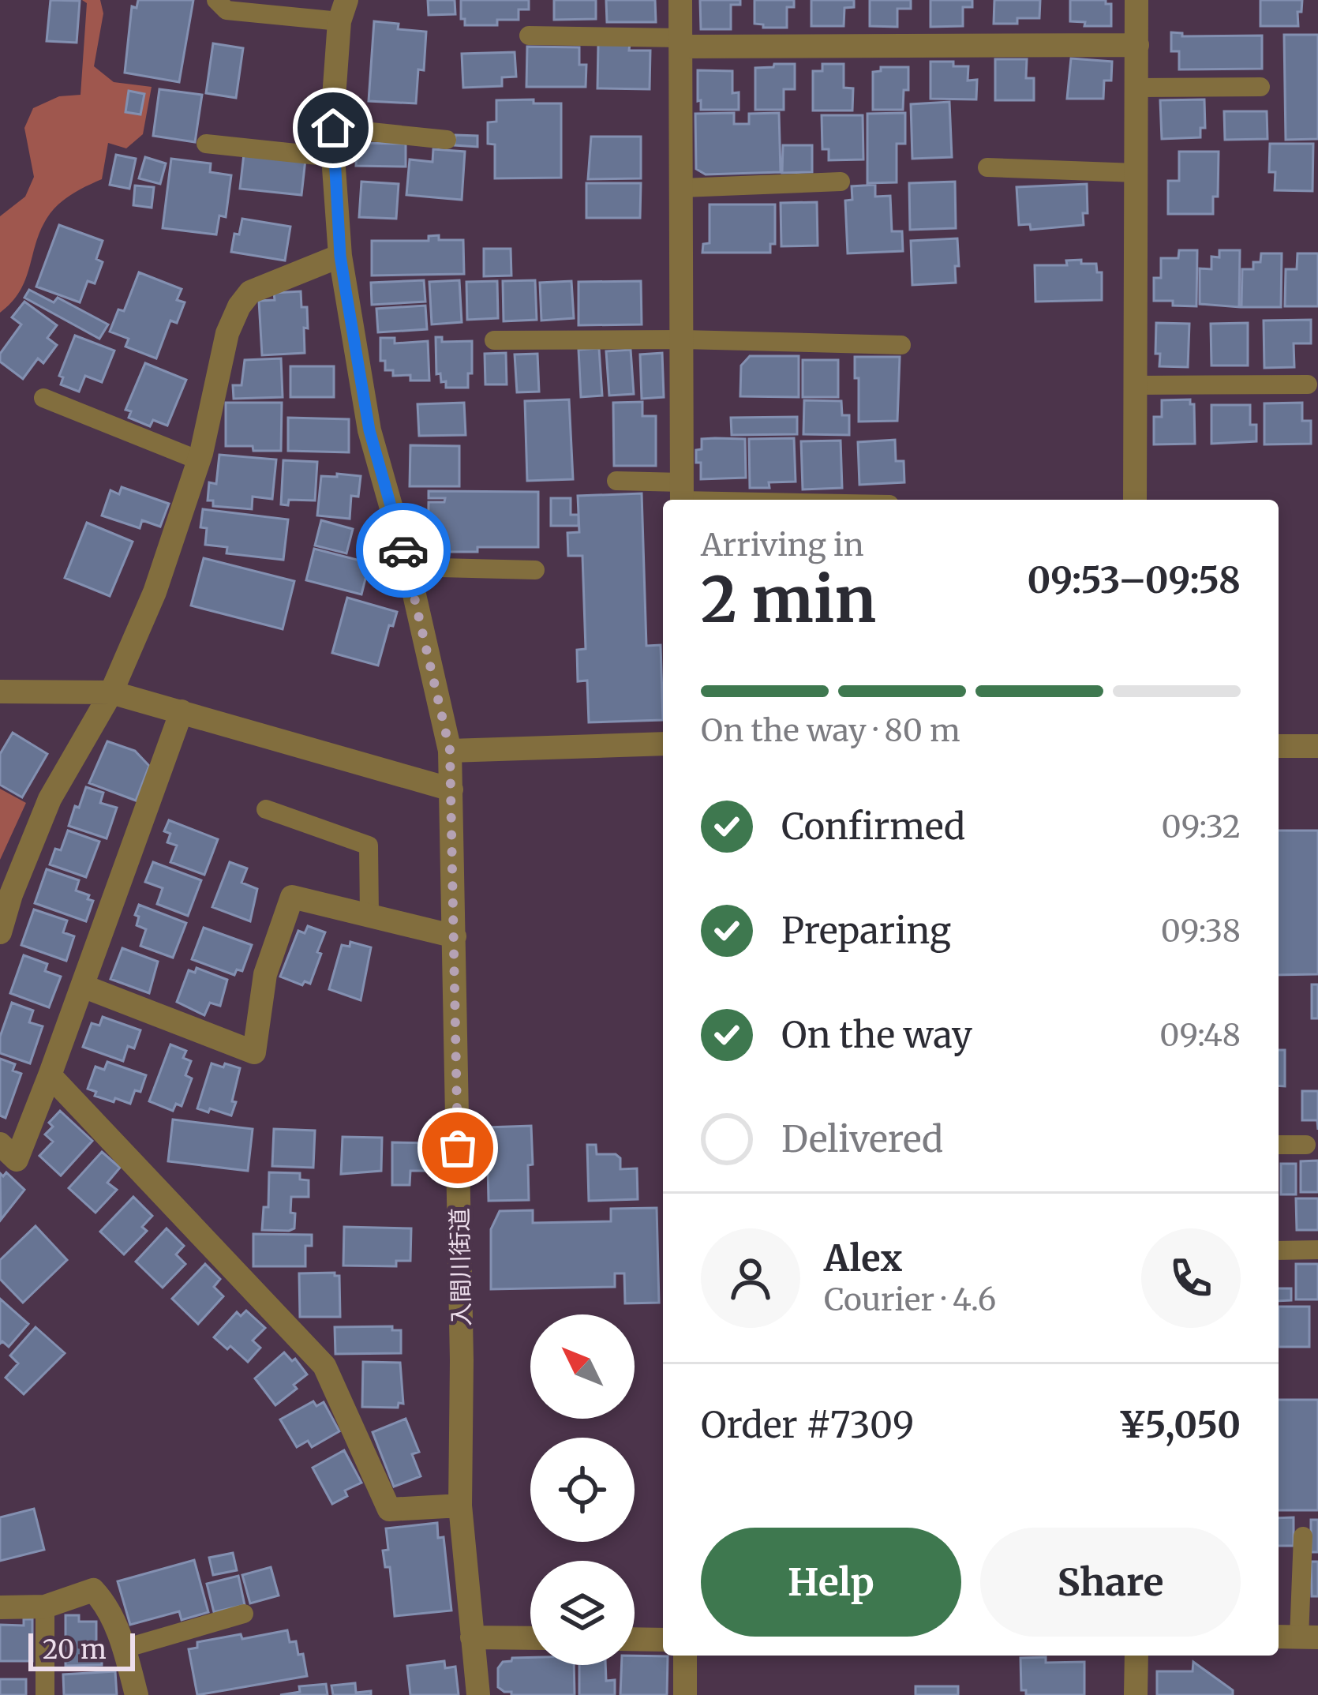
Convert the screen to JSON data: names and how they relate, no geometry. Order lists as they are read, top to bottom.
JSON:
{
  "streets": {
    "street": ["入間川街道"]
  },
  "scale_bar": "20 m",
  "north": "top left",
  "page": {
    "heading": ["2 min", "Arriving in", "09:53–09:58"],
    "panel": [
      "Alex",
      "Courier · 4.6",
      "Order #7309",
      "¥5,050"
    ],
    "bar": "On the way · 80 m",
    "list": [
      ["Confirmed", "09:32"],
      ["Preparing", "09:38"],
      ["On the way", "09:48"],
      "Delivered"
    ],
    "buttons": ["Help", "Share"],
    "scale": "20 m"
  }
}
